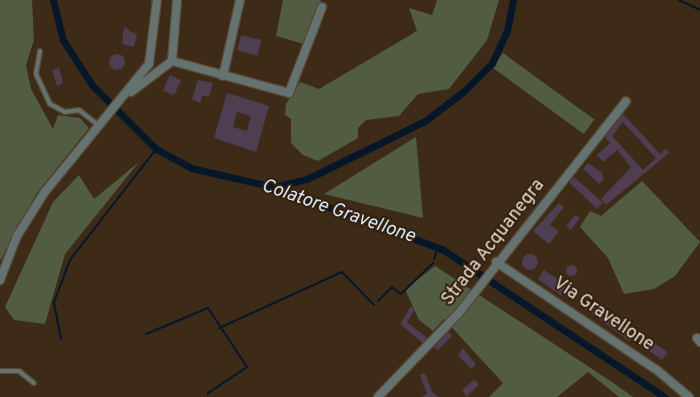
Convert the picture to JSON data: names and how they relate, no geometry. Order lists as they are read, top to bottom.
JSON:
{
  "streets": {
    "street": ["Strada Acquanegra", "Via Gravellone"]
  },
  "crossings": [
    ["Strada Acquanegra", "Via Gravellone"]
  ],
  "water": ["Colatore Gravellone"]
}
